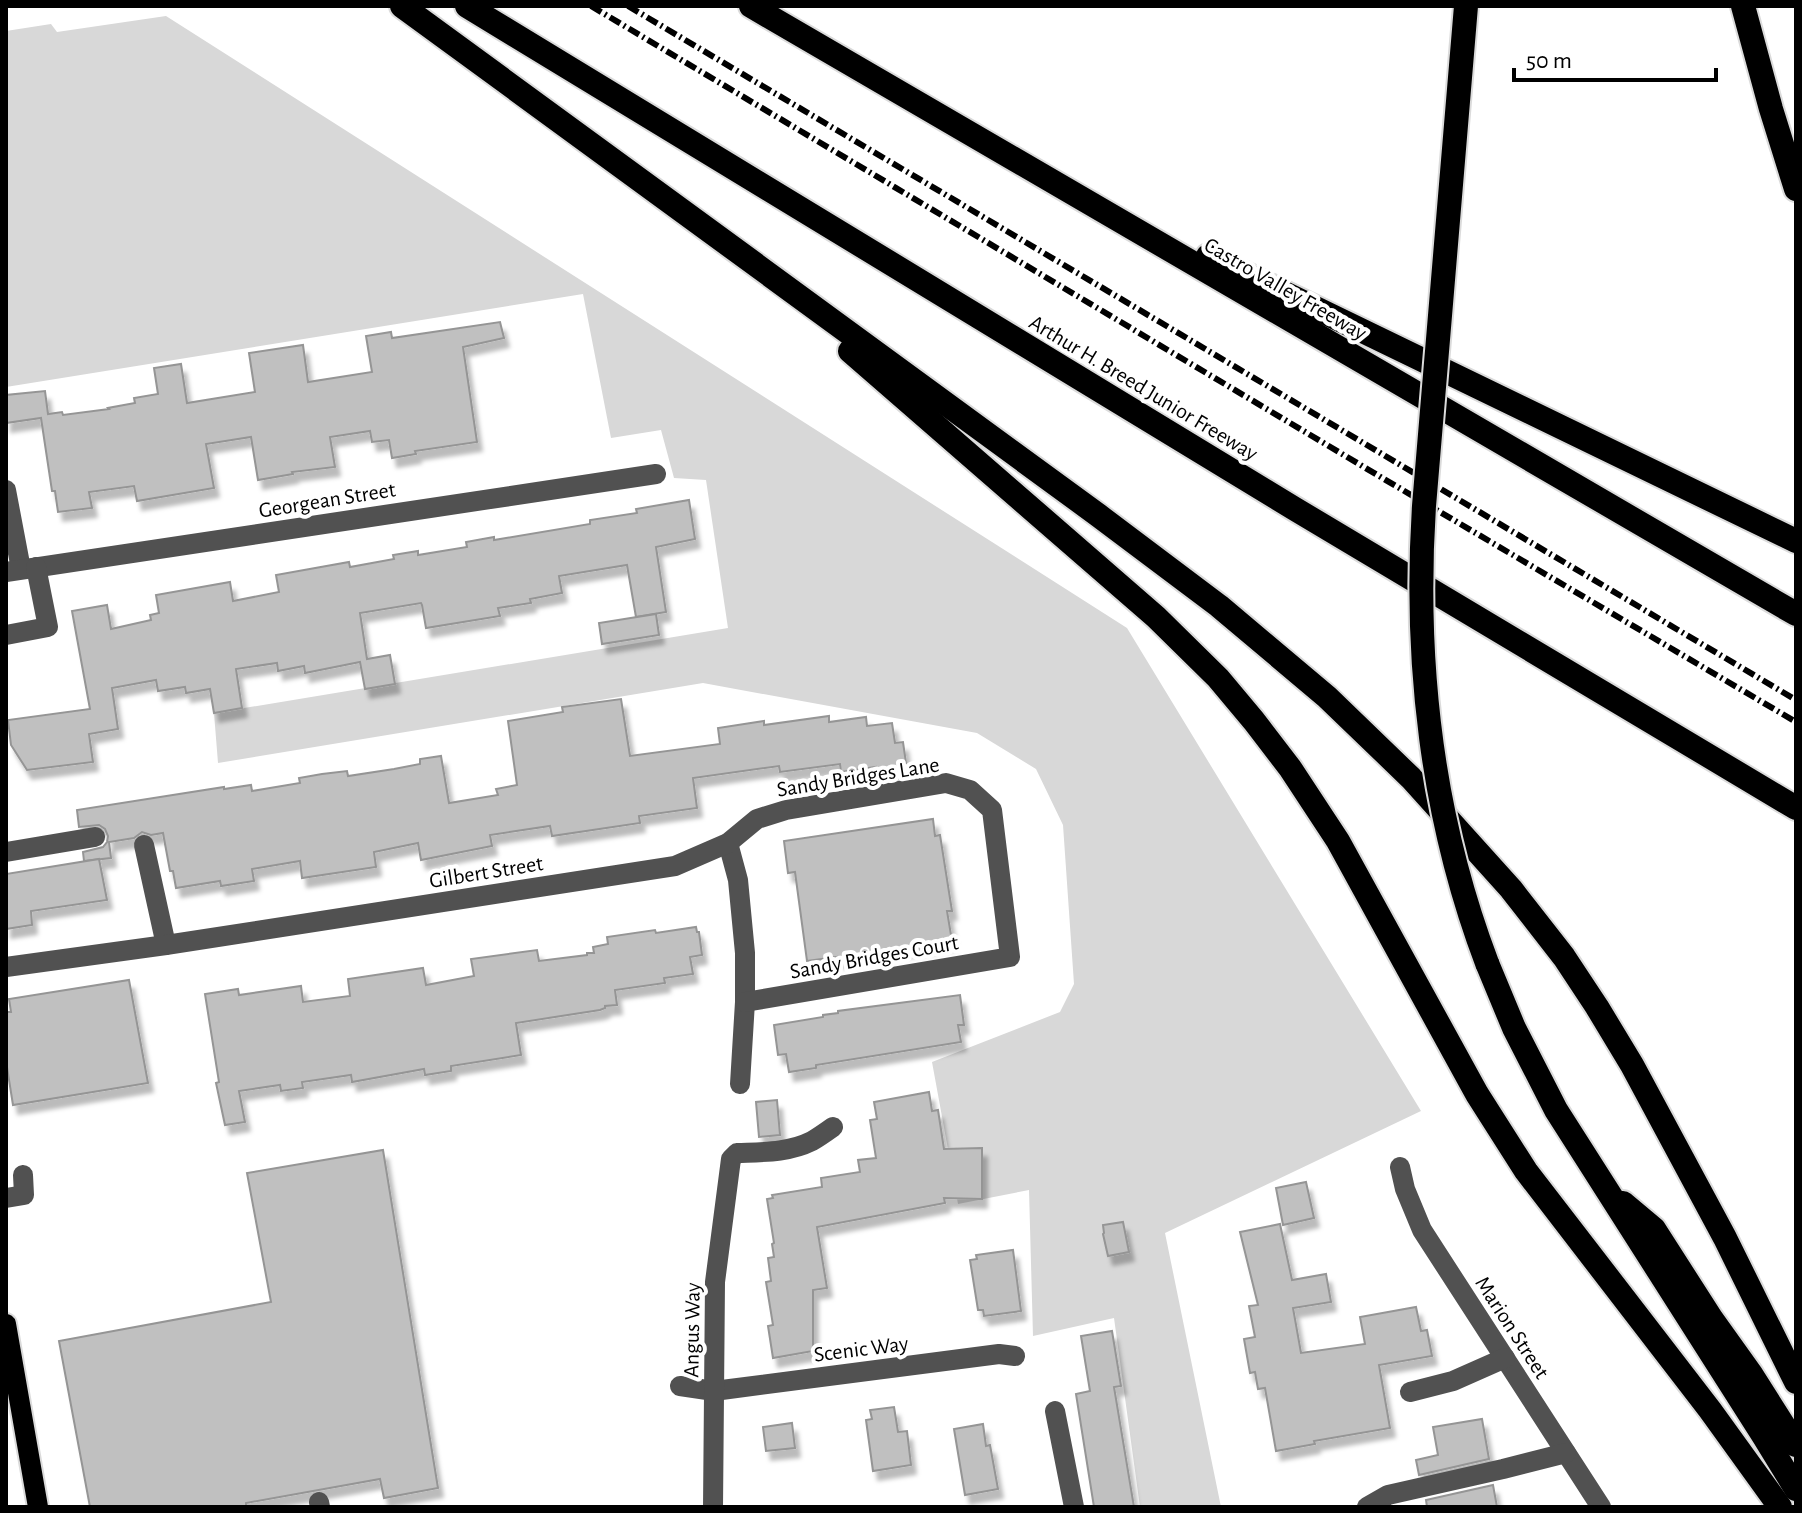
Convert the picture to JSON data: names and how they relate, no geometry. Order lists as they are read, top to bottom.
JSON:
{
  "streets": {
    "highway": ["Castro Valley Freeway", "Arthur H. Breed Junior Freeway"],
    "street": [
      "Georgean Street",
      "Sandy Bridges Lane",
      "Gilbert Street",
      "Sandy Bridges Court",
      "Marion Street",
      "Angus Way",
      "Scenic Way"
    ]
  },
  "crossings": [
    ["Sandy Bridges Lane", "Gilbert Street"],
    ["Sandy Bridges Lane", "Sandy Bridges Court"],
    ["Angus Way", "Scenic Way"]
  ],
  "scale_bar": "50 m"
}
